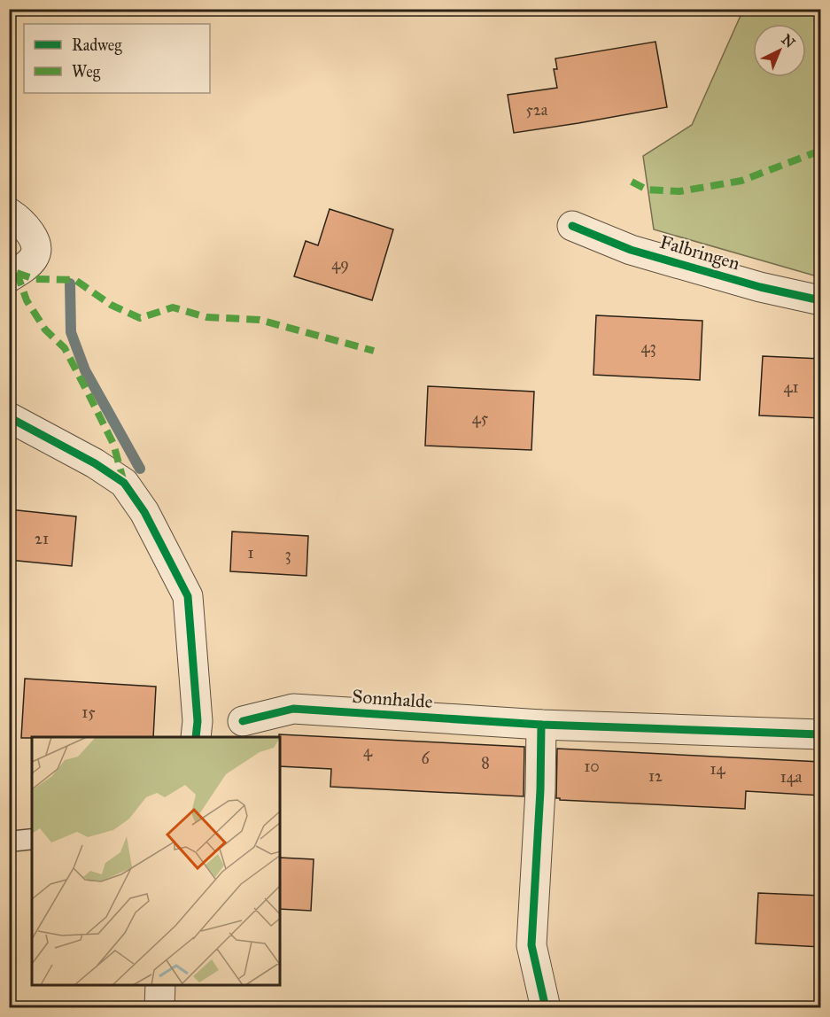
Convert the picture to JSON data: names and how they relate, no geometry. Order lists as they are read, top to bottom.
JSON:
{
  "streets": {
    "street": ["Falbringen", "Sonnhalde"]
  },
  "house_numbers": [
    "52a",
    "49",
    "43",
    "41",
    "45",
    "21",
    "1",
    "3",
    "15",
    "4",
    "6",
    "8",
    "10",
    "14",
    "12",
    "14a"
  ],
  "legend": ["Radweg", "Weg"],
  "north": "top right"
}
